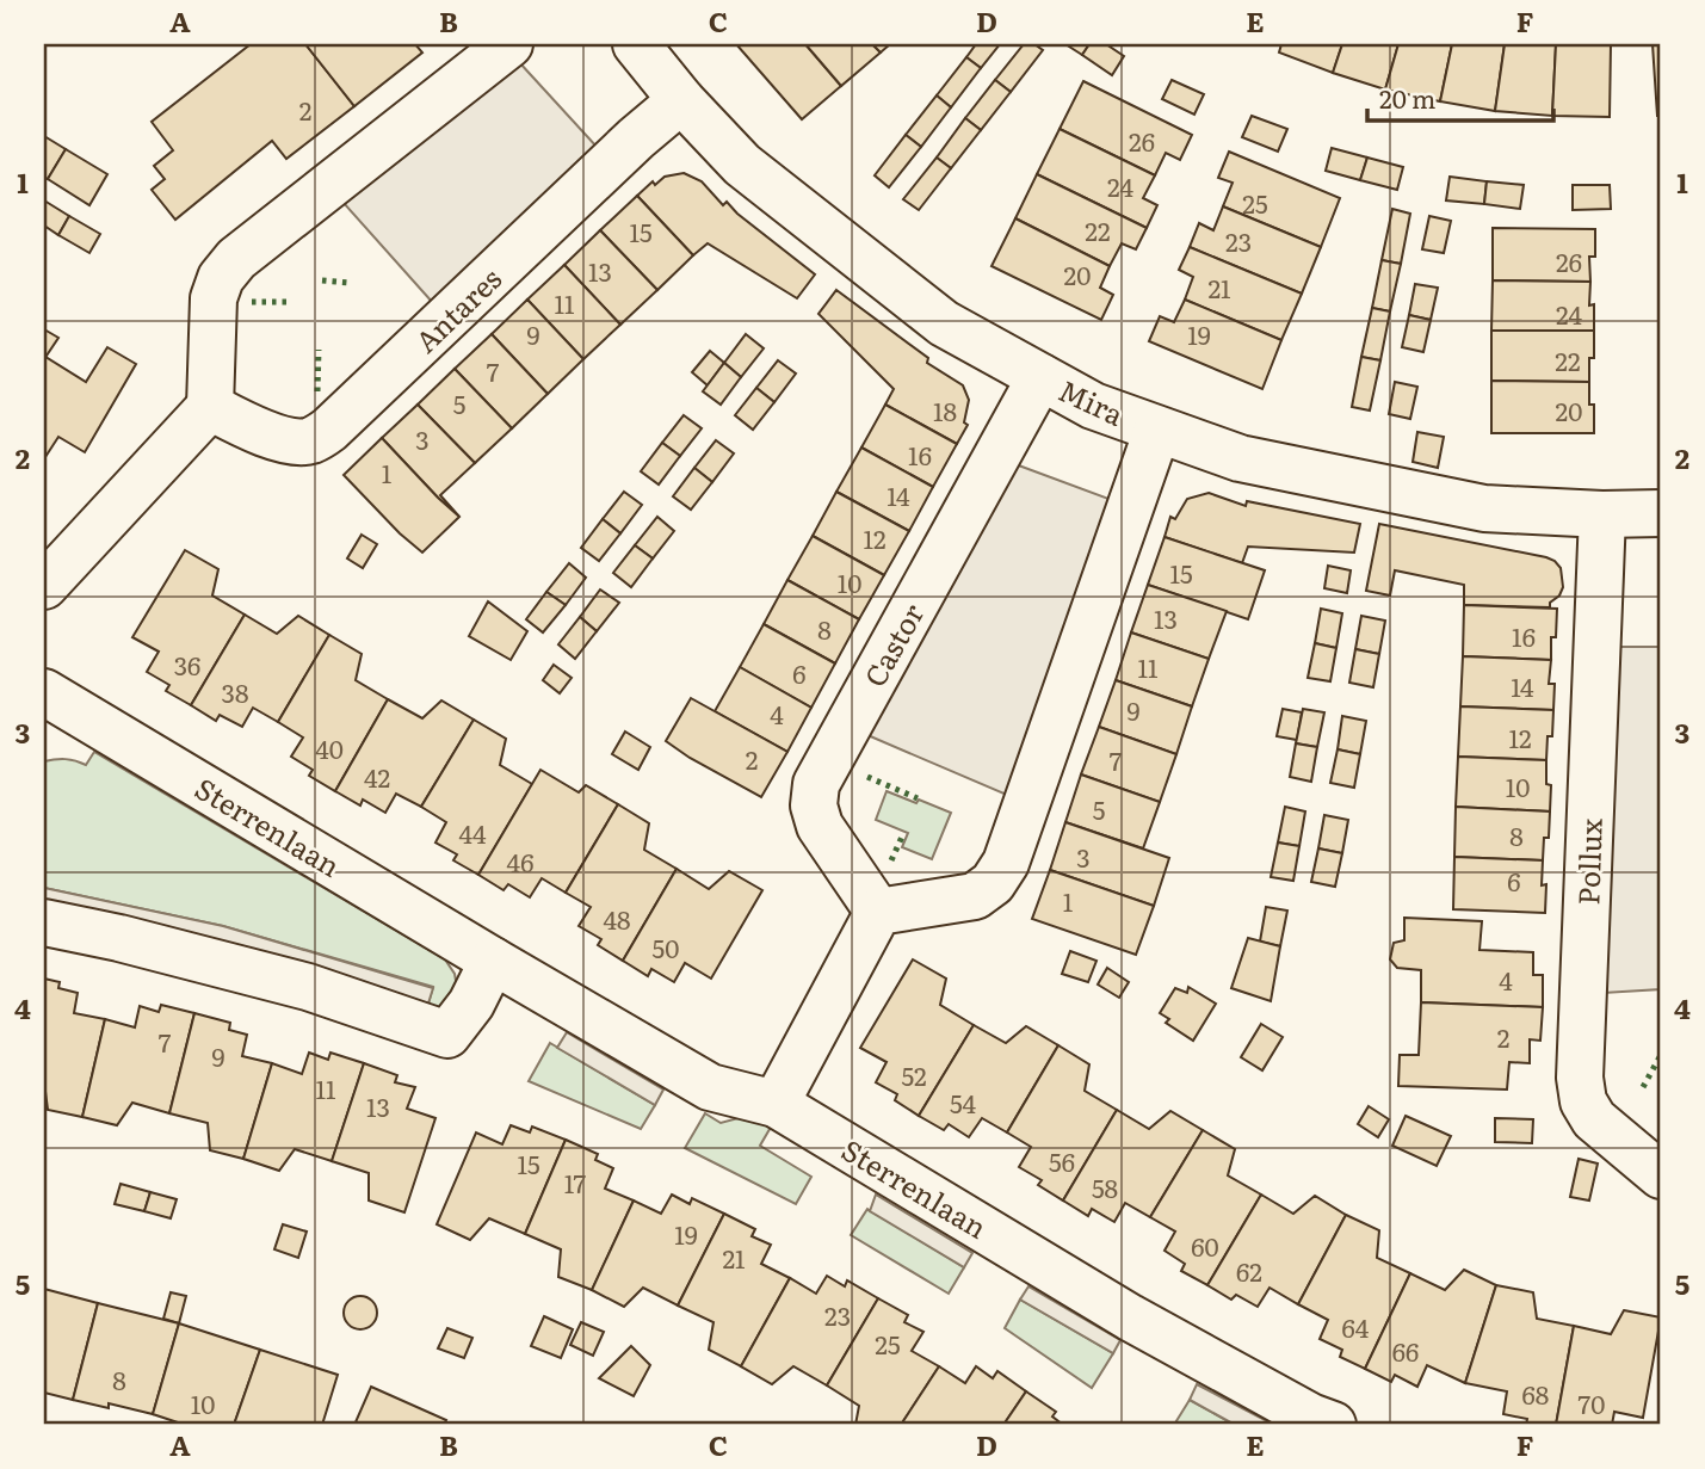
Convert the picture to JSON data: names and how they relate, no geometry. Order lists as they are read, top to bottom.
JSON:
{
  "streets": {
    "street": [
      "Antares",
      "Mira",
      "Castor",
      "Sterrenlaan",
      "Pollux"
    ]
  },
  "crossings": [
    ["Antares", "Mira"],
    ["Mira", "Castor"],
    ["Mira", "Pollux"]
  ],
  "house_numbers": [
    "2",
    "26",
    "24",
    "25",
    "22",
    "15",
    "23",
    "26",
    "13",
    "20",
    "21",
    "11",
    "24",
    "9",
    "19",
    "22",
    "7",
    "5",
    "18",
    "20",
    "3",
    "16",
    "1",
    "14",
    "12",
    "15",
    "10",
    "13",
    "8",
    "16",
    "36",
    "11",
    "6",
    "14",
    "38",
    "9",
    "4",
    "12",
    "40",
    "2",
    "7",
    "42",
    "10",
    "5",
    "44",
    "8",
    "3",
    "46",
    "6",
    "1",
    "48",
    "50",
    "4",
    "2",
    "7",
    "9",
    "52",
    "11",
    "54",
    "13",
    "56",
    "15",
    "17",
    "58",
    "19",
    "60",
    "21",
    "62",
    "23",
    "64",
    "25",
    "66",
    "8",
    "68",
    "10",
    "70"
  ],
  "scale_bar": "20 m",
  "grid": {
    "columns": [
      "A",
      "B",
      "C",
      "D",
      "E",
      "F"
    ],
    "rows": [
      "1",
      "2",
      "3",
      "4",
      "5"
    ]
  }
}
